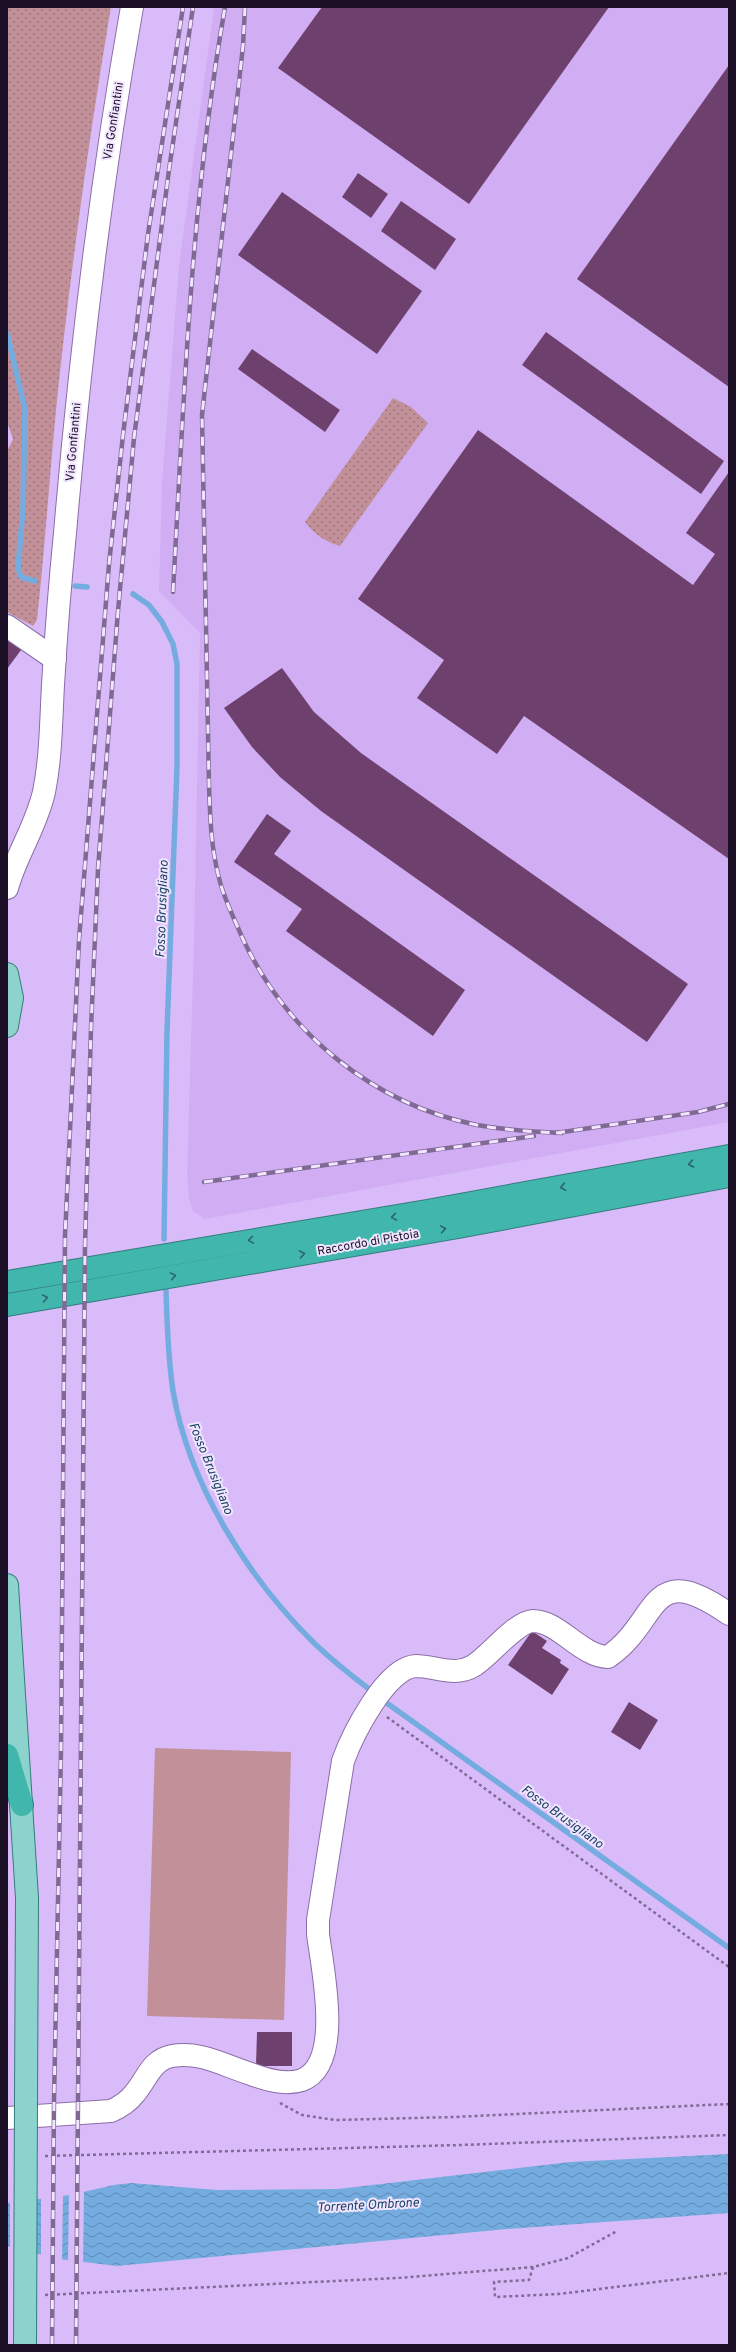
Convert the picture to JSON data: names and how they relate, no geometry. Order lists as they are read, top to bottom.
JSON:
{
  "streets": {
    "highway": ["Raccordo di Pistoia"],
    "street": ["Via Gonfiantini"]
  },
  "water": ["Fosso Brusigliano", "Torrente Ombrone"]
}
